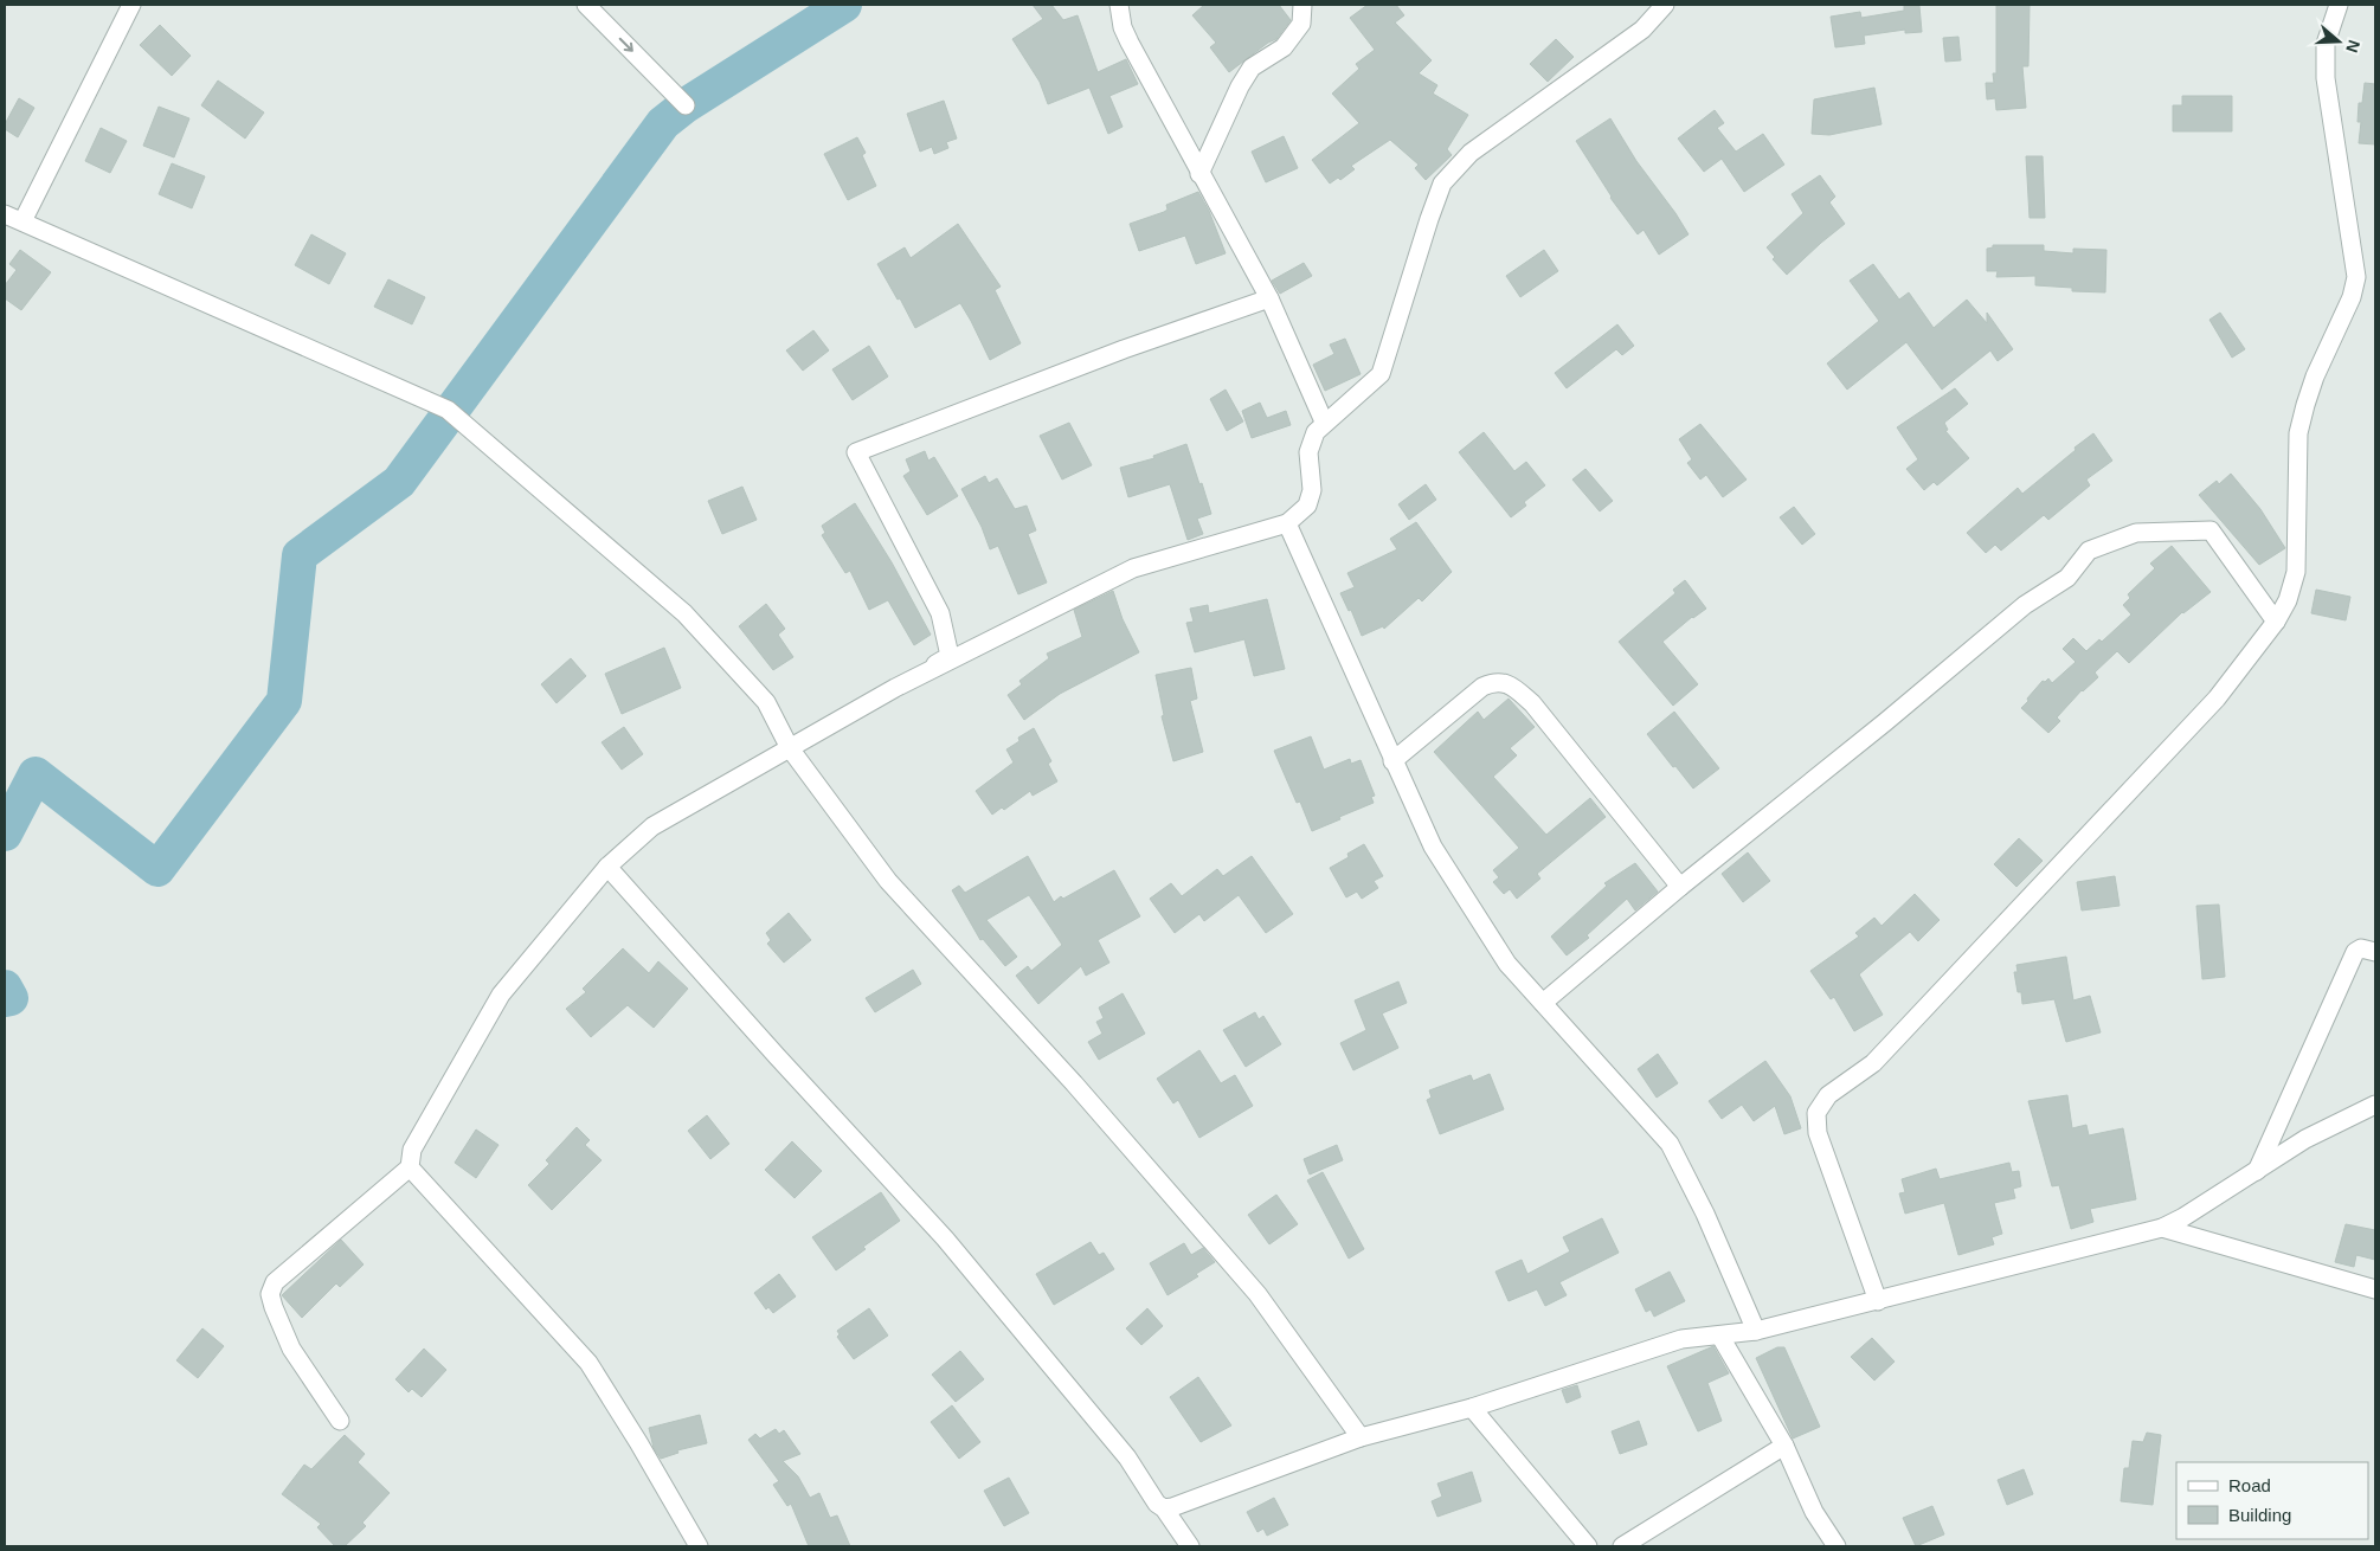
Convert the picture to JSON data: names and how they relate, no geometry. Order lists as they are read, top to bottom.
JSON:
{
  "legend": ["Road", "Building"],
  "north": "right"
}
